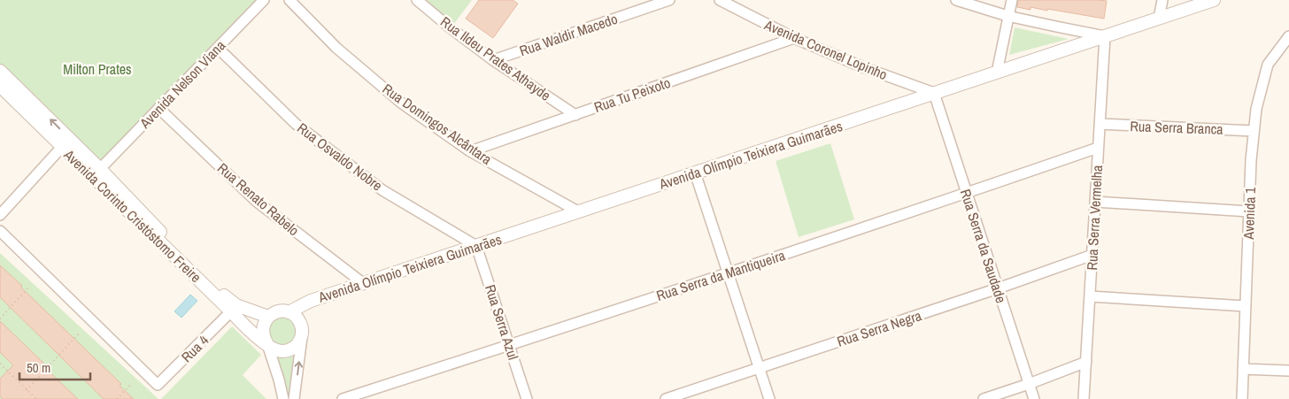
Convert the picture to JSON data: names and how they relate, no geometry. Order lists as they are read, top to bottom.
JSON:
{
  "streets": {
    "street": [
      "Rua Waldir Macedo",
      "Avenida Coronel Lopinho",
      "Rua Ildeu Prates Athayde",
      "Avenida Nelson Viana",
      "Rua Tu Peixoto",
      "Rua Domingos Alcântara",
      "Rua Serra Branca",
      "Avenida Olímpio Teixiera Guimarães",
      "Rua Osvaldo Nobre",
      "Rua Renato Rabelo",
      "Avenida 1",
      "Avenida Corinto Cristóstomo Freire",
      "Rua Serra Vermelha",
      "Rua Serra da Saudade",
      "Rua Serra da Mantiqueira",
      "Rua Serra Azul",
      "Rua Serra Negra",
      "Rua 4"
    ]
  },
  "crossings": [
    ["Rua Waldir Macedo", "Rua Ildeu Prates Athayde"],
    ["Avenida Coronel Lopinho", "Rua Tu Peixoto"],
    ["Avenida Coronel Lopinho", "Avenida Olímpio Teixiera Guimarães"],
    ["Avenida Coronel Lopinho", "Rua Serra da Saudade"],
    ["Rua Ildeu Prates Athayde", "Rua Tu Peixoto"],
    ["Avenida Nelson Viana", "Rua Osvaldo Nobre"],
    ["Avenida Nelson Viana", "Rua Renato Rabelo"],
    ["Avenida Nelson Viana", "Avenida Corinto Cristóstomo Freire"],
    ["Rua Tu Peixoto", "Rua Domingos Alcântara"],
    ["Rua Domingos Alcântara", "Avenida Olímpio Teixiera Guimarães"],
    ["Rua Serra Branca", "Avenida 1"],
    ["Rua Serra Branca", "Rua Serra Vermelha"],
    ["Avenida Olímpio Teixiera Guimarães", "Rua Osvaldo Nobre"],
    ["Avenida Olímpio Teixiera Guimarães", "Rua Renato Rabelo"],
    ["Avenida Olímpio Teixiera Guimarães", "Avenida Corinto Cristóstomo Freire"],
    ["Avenida Olímpio Teixiera Guimarães", "Rua Serra Vermelha"],
    ["Avenida Olímpio Teixiera Guimarães", "Rua Serra da Saudade"],
    ["Avenida Olímpio Teixiera Guimarães", "Rua Serra Azul"],
    ["Rua Osvaldo Nobre", "Rua Serra Azul"],
    ["Avenida Corinto Cristóstomo Freire", "Rua 4"],
    ["Rua Serra Vermelha", "Rua Serra da Mantiqueira"],
    ["Rua Serra Vermelha", "Rua Serra Negra"],
    ["Rua Serra da Saudade", "Rua Serra da Mantiqueira"],
    ["Rua Serra da Saudade", "Rua Serra Negra"],
    ["Rua Serra da Mantiqueira", "Rua Serra Azul"]
  ],
  "parks": ["Milton Prates"],
  "scale_bar": "50 m"
}
